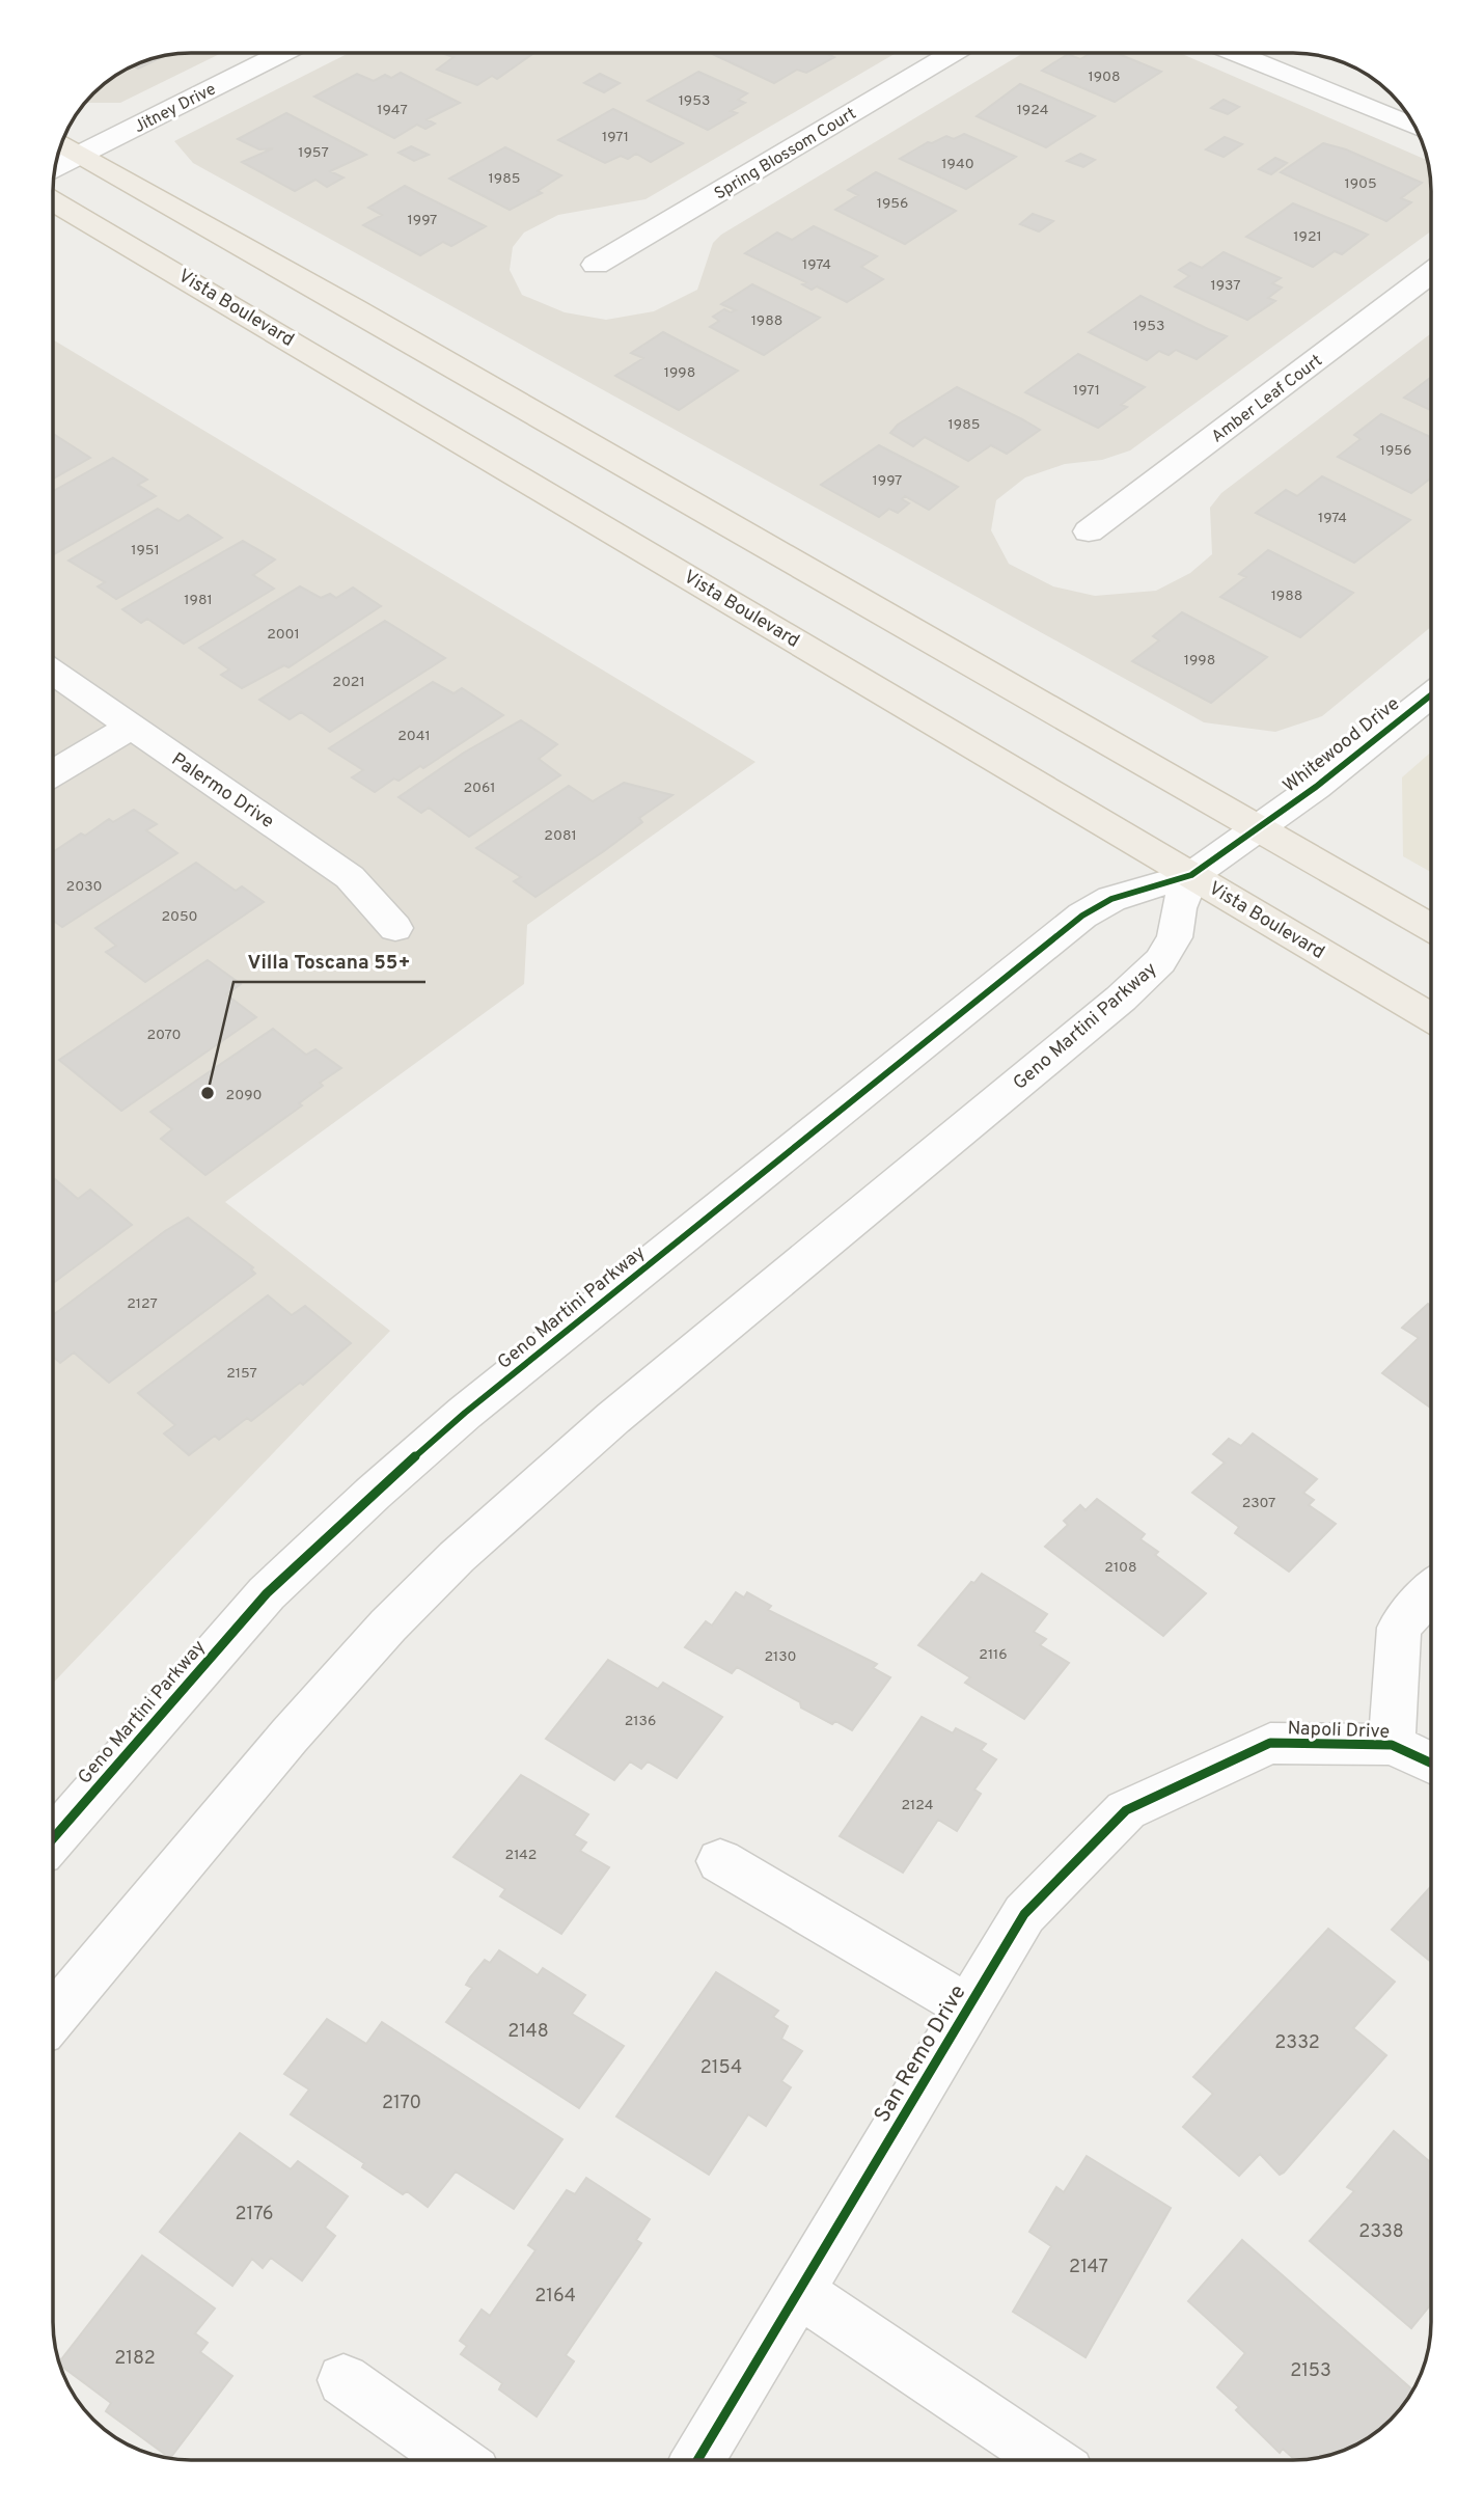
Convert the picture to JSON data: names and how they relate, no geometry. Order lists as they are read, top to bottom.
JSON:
{
  "streets": {
    "main road": ["Vista Boulevard"],
    "street": [
      "Jitney Drive",
      "Spring Blossom Court",
      "Amber Leaf Court",
      "Whitewood Drive",
      "Palermo Drive",
      "Geno Martini Parkway",
      "Napoli Drive",
      "San Remo Drive"
    ]
  },
  "crossings": [
    ["Vista Boulevard", "Whitewood Drive"],
    ["Vista Boulevard", "Geno Martini Parkway"],
    ["Whitewood Drive", "Geno Martini Parkway"],
    ["Napoli Drive", "San Remo Drive"]
  ],
  "places": ["Villa Toscana 55+"],
  "house_numbers": [
    "1908",
    "1953",
    "1947",
    "1924",
    "1971",
    "1957",
    "1940",
    "1985",
    "1905",
    "1956",
    "1997",
    "1921",
    "1974",
    "1937",
    "1988",
    "1953",
    "1998",
    "1971",
    "1985",
    "1956",
    "1997",
    "1974",
    "1951",
    "1988",
    "1981",
    "2001",
    "1998",
    "2021",
    "2041",
    "2061",
    "2081",
    "2030",
    "2050",
    "2070",
    "2090",
    "2127",
    "2157",
    "2307",
    "2108",
    "2116",
    "2130",
    "2136",
    "2124",
    "2142",
    "2148",
    "2332",
    "2154",
    "2170",
    "2176",
    "2338",
    "2147",
    "2164",
    "2182",
    "2153"
  ]
}
